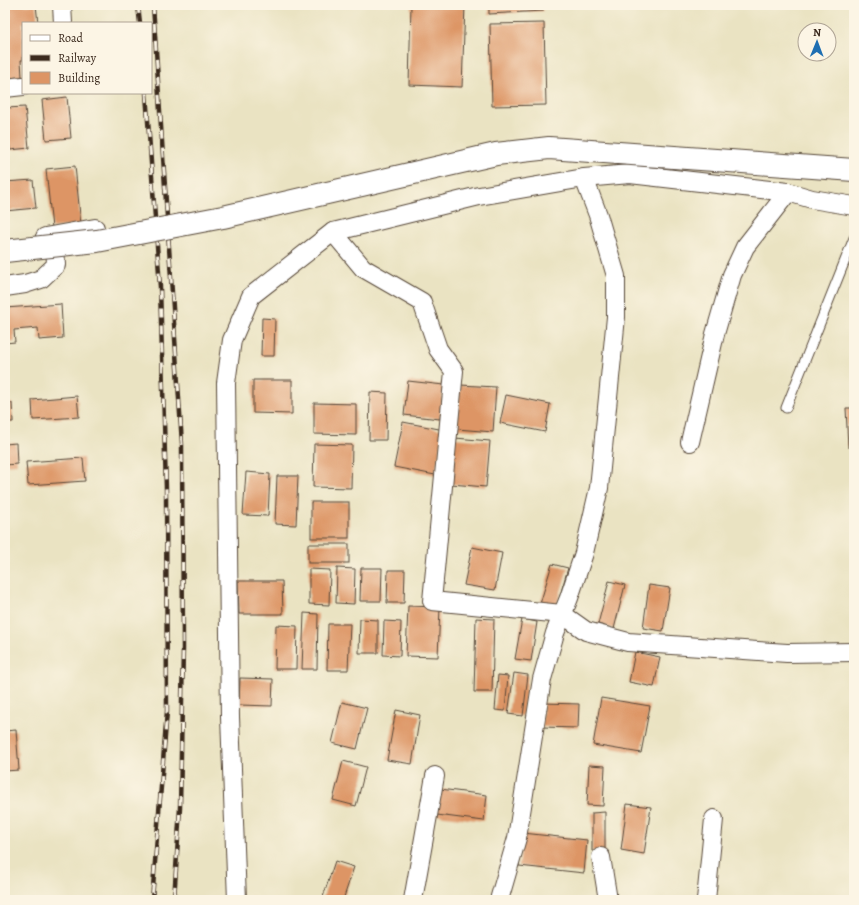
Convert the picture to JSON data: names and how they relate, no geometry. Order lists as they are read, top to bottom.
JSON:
{
  "legend": ["Road", "Railway", "Building"],
  "north": "top"
}
